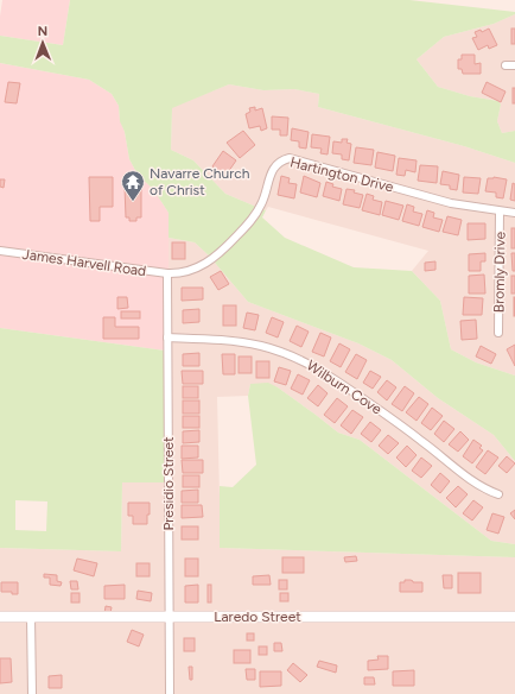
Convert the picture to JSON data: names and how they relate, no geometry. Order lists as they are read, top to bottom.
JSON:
{
  "streets": {
    "street": [
      "Hartington Drive",
      "James Harvell Road",
      "Bromly Drive",
      "Wilburn Cove",
      "Presidio Street",
      "Laredo Street"
    ]
  },
  "crossings": [
    ["Hartington Drive", "James Harvell Road"],
    ["Hartington Drive", "Bromly Drive"],
    ["Hartington Drive", "Presidio Street"],
    ["James Harvell Road", "Presidio Street"],
    ["Wilburn Cove", "Presidio Street"],
    ["Presidio Street", "Laredo Street"]
  ],
  "places": {
    "temple": ["Navarre Church of Christ"]
  },
  "north": "top"
}
